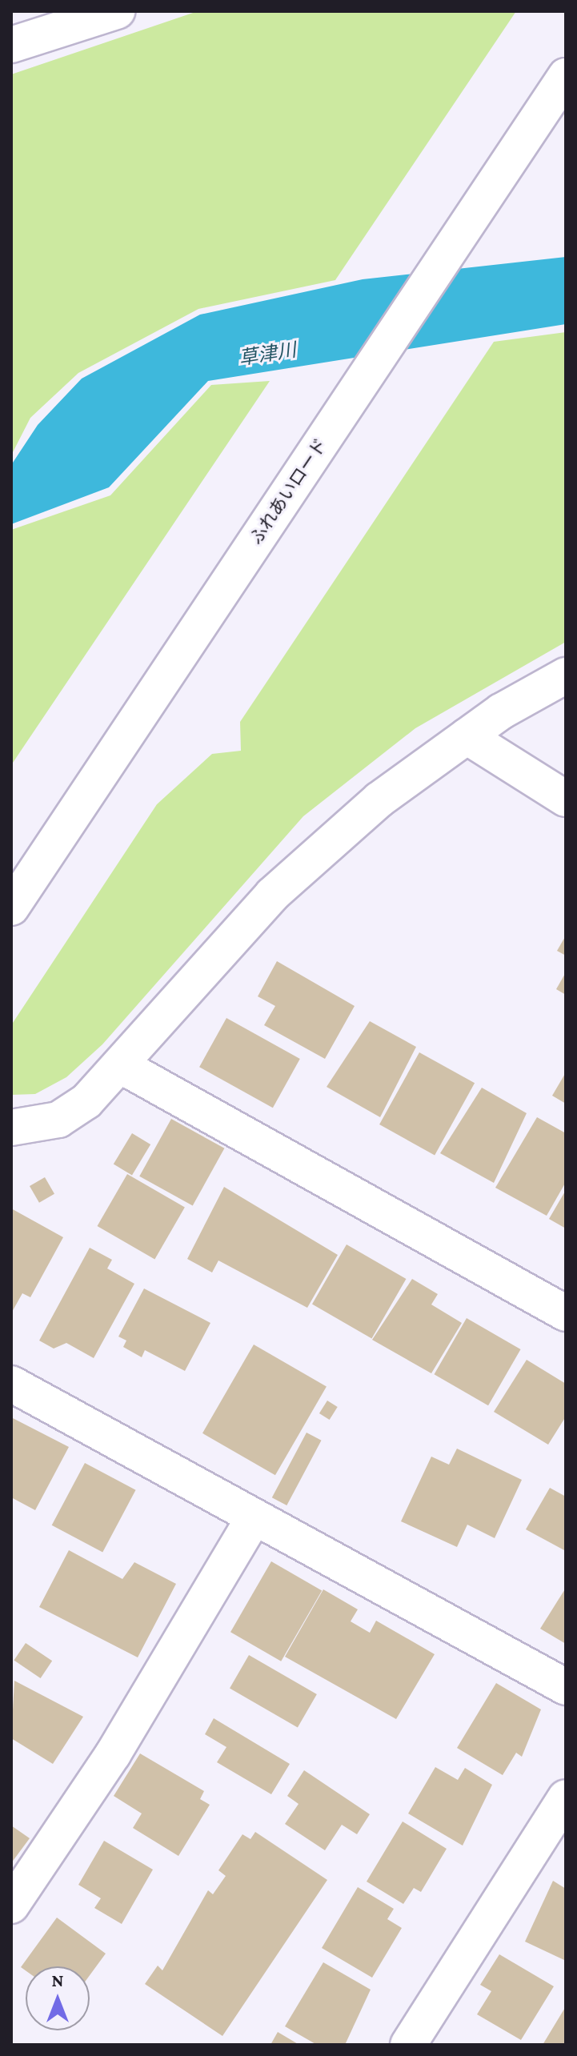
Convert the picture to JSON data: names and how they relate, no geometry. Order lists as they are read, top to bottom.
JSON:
{
  "streets": {
    "street": ["ふれあいロード"]
  },
  "water": ["草津川"],
  "north": "top"
}
